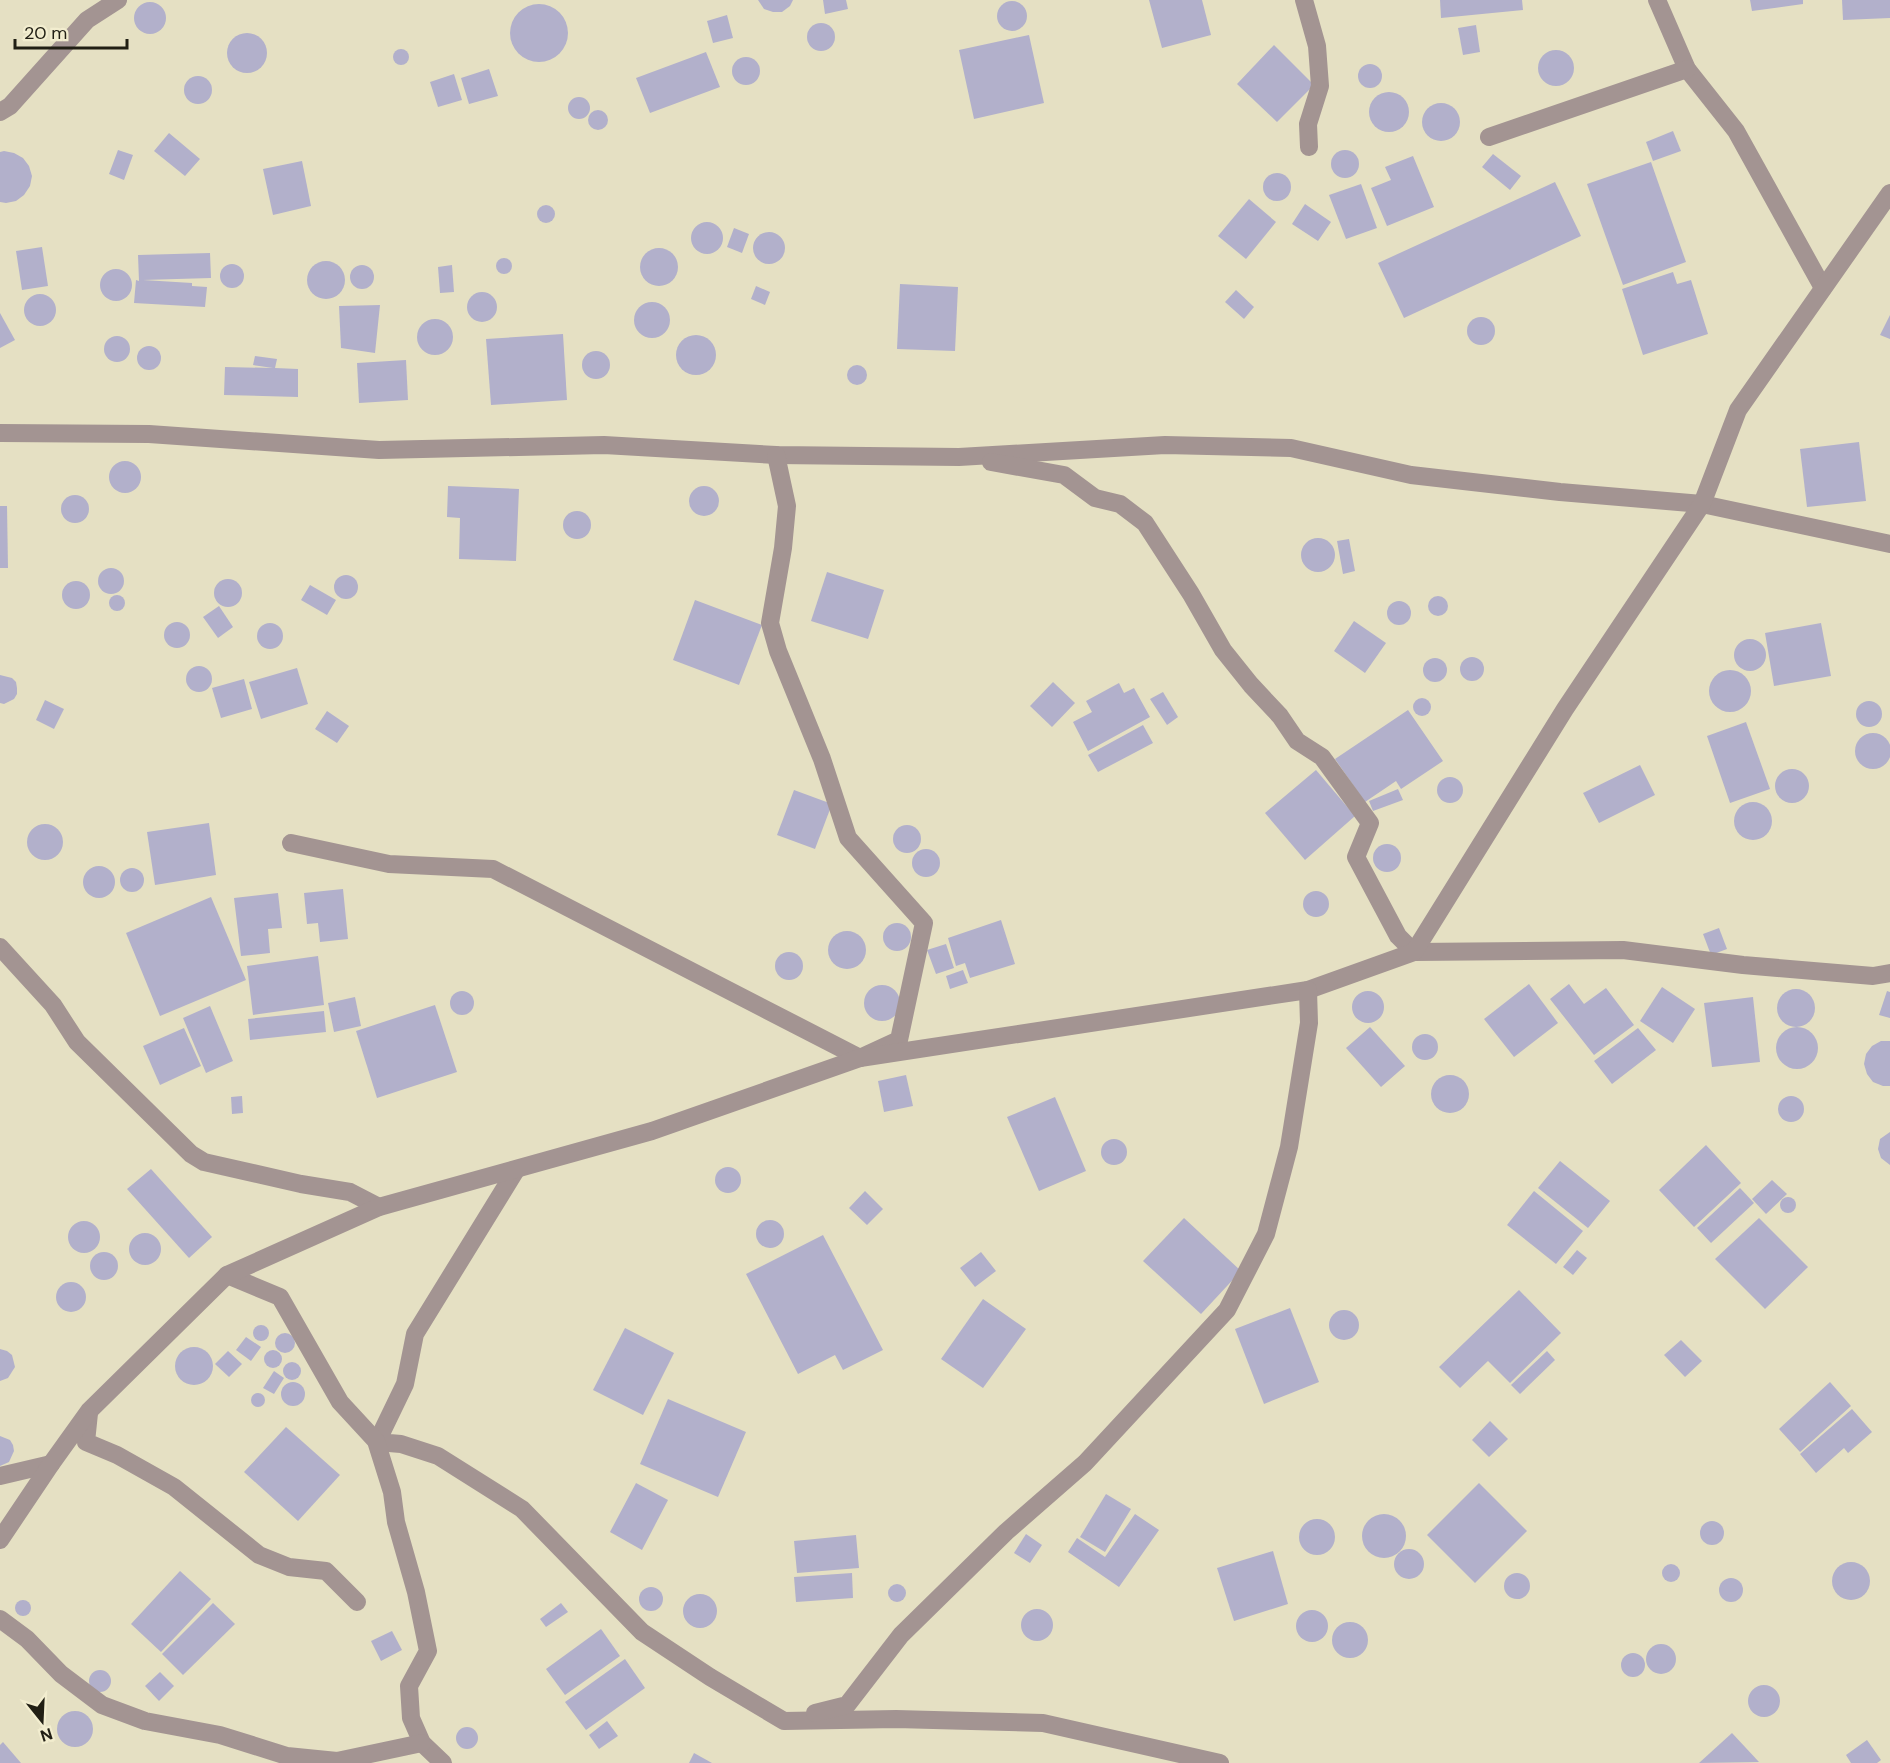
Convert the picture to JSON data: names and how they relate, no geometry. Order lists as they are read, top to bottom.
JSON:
{
  "scale_bar": "20 m",
  "north": "bottom"
}
